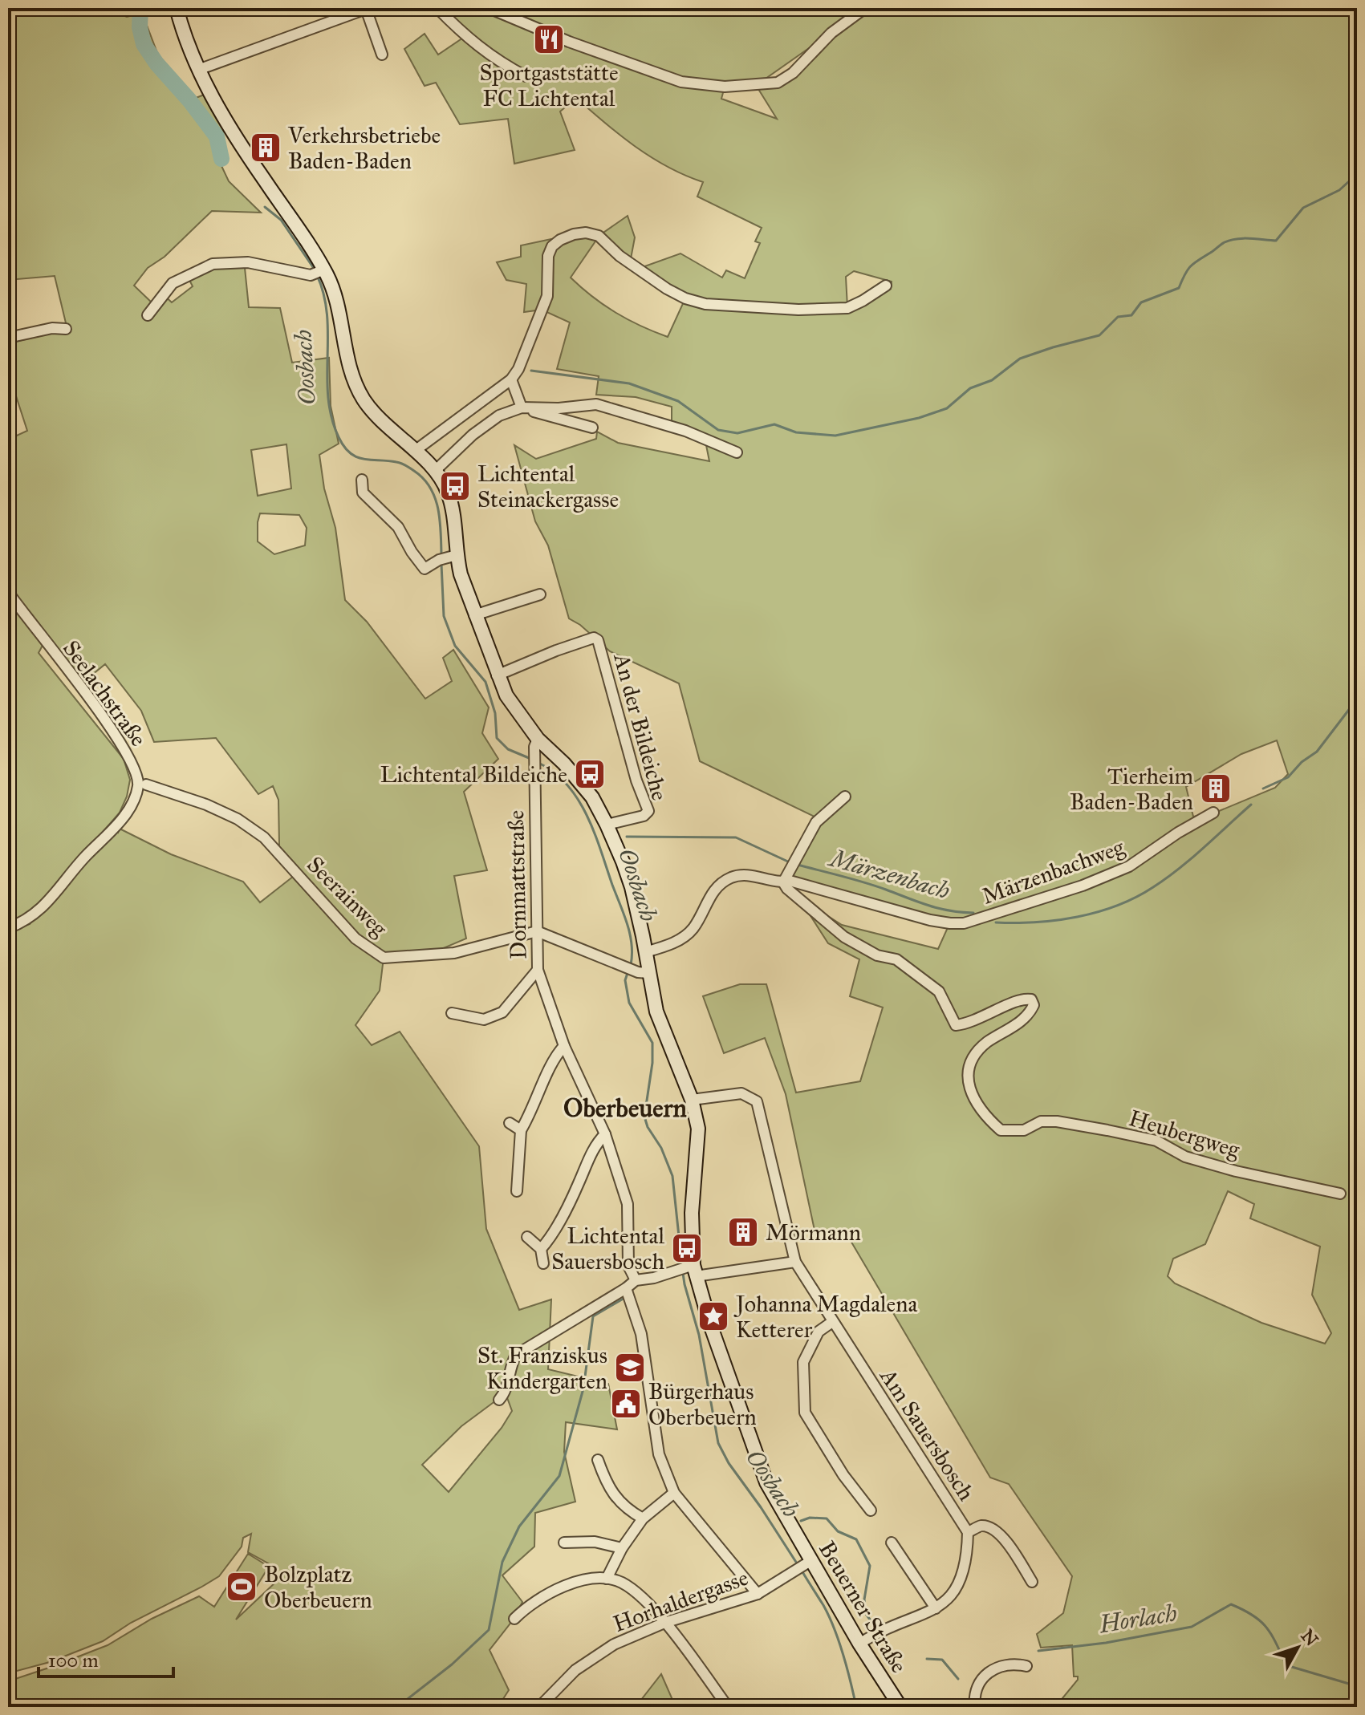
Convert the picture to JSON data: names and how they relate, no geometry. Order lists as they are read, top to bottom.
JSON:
{
  "streets": {
    "main road": ["Beuerner Straße"],
    "street": [
      "Seelachstraße",
      "An der Bildeiche",
      "Märzenbachweg",
      "Dornmattstraße",
      "Seerainweg",
      "Heubergweg",
      "Am Sauersbosch",
      "Horhaldergasse"
    ]
  },
  "crossings": [
    ["An der Bildeiche", "Beuerner Straße"],
    ["Märzenbachweg", "Heubergweg"],
    ["Märzenbachweg", "Beuerner Straße"],
    ["Dornmattstraße", "Seerainweg"],
    ["Dornmattstraße", "Beuerner Straße"],
    ["Am Sauersbosch", "Beuerner Straße"],
    ["Horhaldergasse", "Beuerner Straße"]
  ],
  "districts": ["Oberbeuern"],
  "water": ["Oosbach", "Märzenbach", "Horlach"],
  "places": {
    "restaurant": ["Sportgaststätte FC Lichtental"],
    "building": ["Verkehrsbetriebe Baden-Baden", "Tierheim Baden-Baden", "Mörmann"],
    "bus stop": ["Lichtental Steinackergasse", "Lichtental Bildeiche", "Lichtental Sauersbosch"],
    "place": ["Johanna Magdalena Ketterer"],
    "school or university": ["St. Franziskus Kindergarten"],
    "public building": ["Bürgerhaus Oberbeuern"],
    "sports": ["Bolzplatz Oberbeuern"]
  },
  "scale_bar": "100 m",
  "north": "top right"
}
